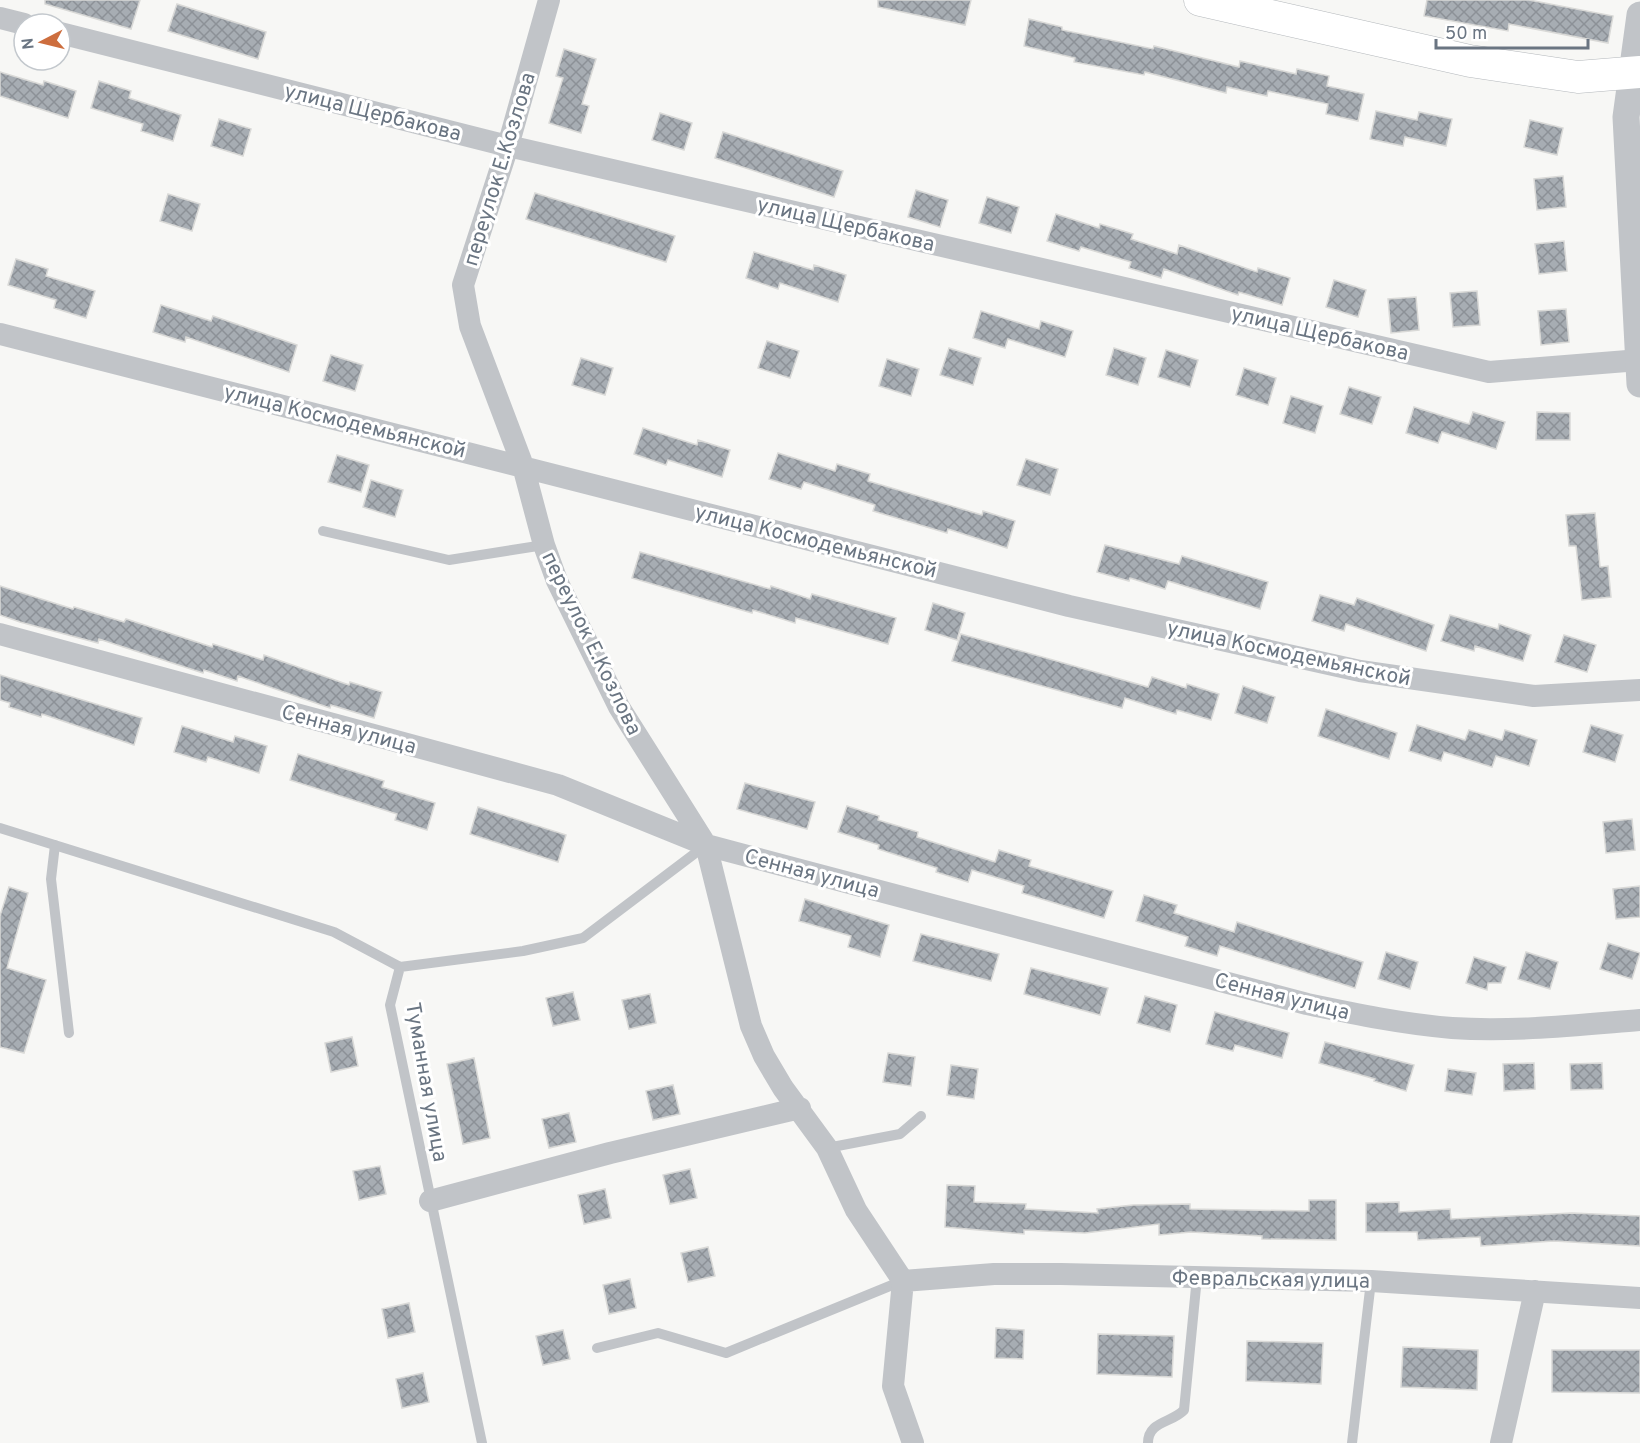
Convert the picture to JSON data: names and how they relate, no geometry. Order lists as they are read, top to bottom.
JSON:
{
  "streets": {
    "street": [
      "улица Щербакова",
      "переулок Е.Козлова",
      "улица Космодемьянской",
      "Сенная улица",
      "Февральская улица"
    ],
    "lane": ["Туманная улица"]
  },
  "crossings": [
    ["улица Щербакова", "переулок Е.Козлова"],
    ["переулок Е.Козлова", "улица Космодемьянской"],
    ["переулок Е.Козлова", "Сенная улица"],
    ["переулок Е.Козлова", "Февральская улица"]
  ],
  "scale_bar": "50 m",
  "north": "left"
}
